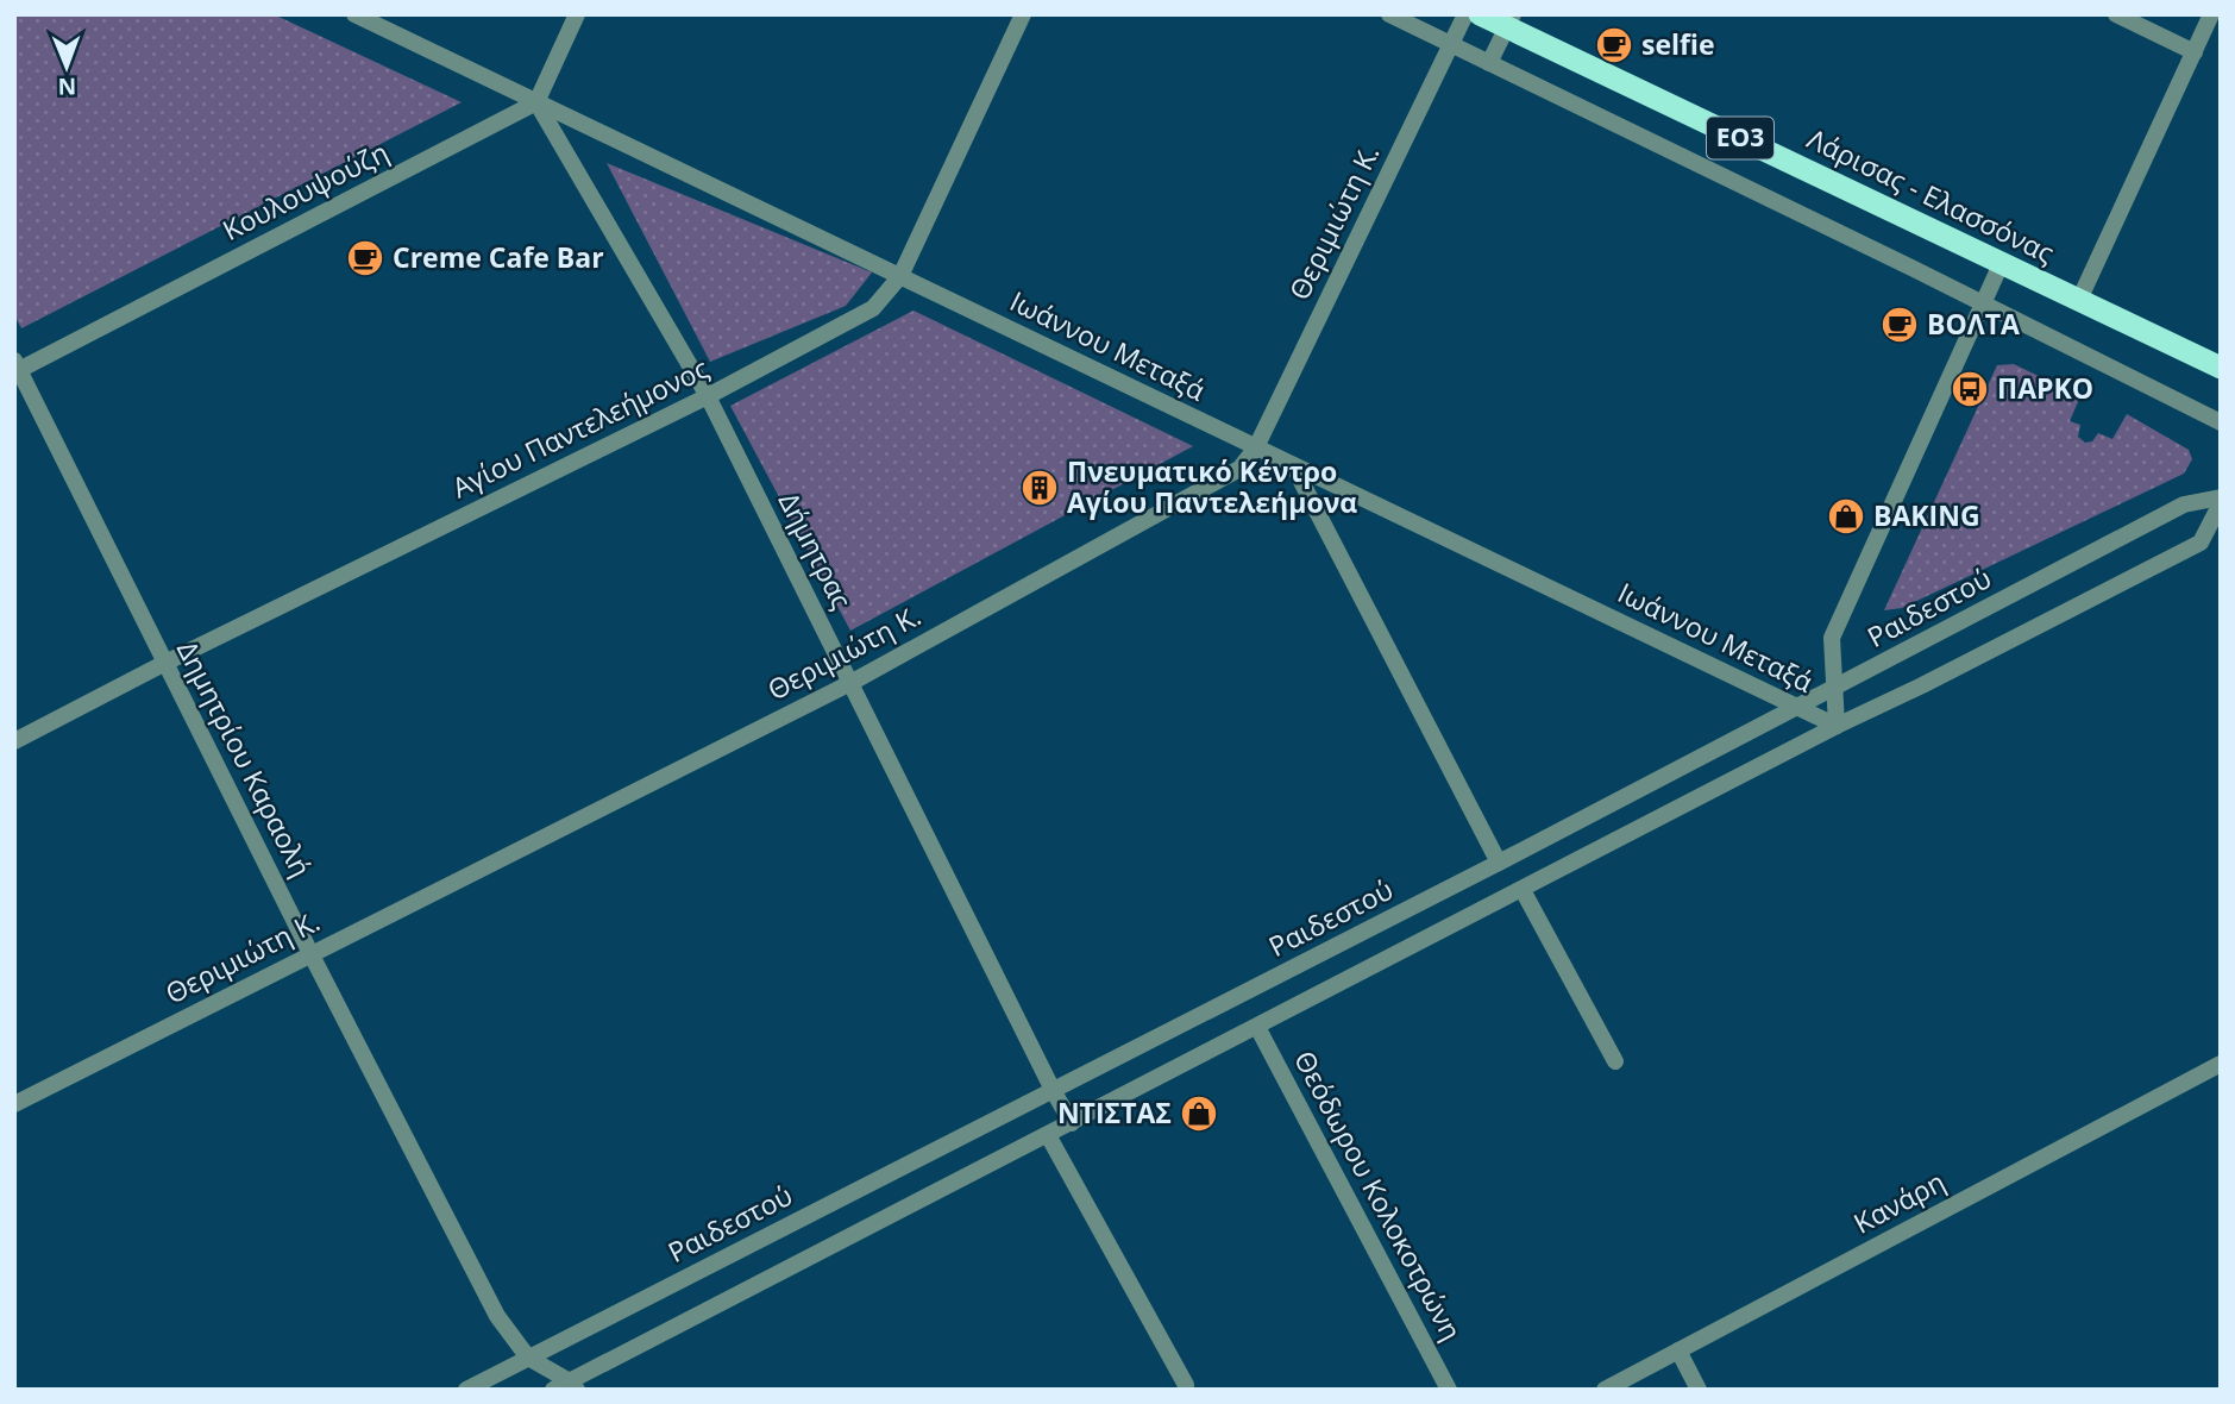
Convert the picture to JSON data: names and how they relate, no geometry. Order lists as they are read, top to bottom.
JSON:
{
  "streets": {
    "highway": ["ΕΟ3", "Λάρισας - Ελασσόνας"],
    "street": [
      "Κουλουψούζη",
      "Θεριμιώτη Κ.",
      "Ιωάννου Μεταξά",
      "Αγίου Παντελεήμονος",
      "Δήμητρας",
      "Ραιδεστού",
      "Δημητρίου Καραολή",
      "Θεόδωρου Κολοκοτρώνη",
      "Κανάρη"
    ]
  },
  "crossings": [
    ["Κουλουψούζη", "Ιωάννου Μεταξά"],
    ["Κουλουψούζη", "Δήμητρας"],
    ["Κουλουψούζη", "Δημητρίου Καραολή"],
    ["Θεριμιώτη Κ.", "Ιωάννου Μεταξά"],
    ["Θεριμιώτη Κ.", "Δήμητρας"],
    ["Θεριμιώτη Κ.", "Δημητρίου Καραολή"],
    ["Ιωάννου Μεταξά", "Αγίου Παντελεήμονος"],
    ["Ιωάννου Μεταξά", "Δήμητρας"],
    ["Ιωάννου Μεταξά", "Ραιδεστού"],
    ["Αγίου Παντελεήμονος", "Δήμητρας"],
    ["Αγίου Παντελεήμονος", "Δημητρίου Καραολή"],
    ["Δήμητρας", "Ραιδεστού"],
    ["Ραιδεστού", "Δημητρίου Καραολή"],
    ["Ραιδεστού", "Θεόδωρου Κολοκοτρώνη"]
  ],
  "places": {
    "cafe": ["selfie", "Creme Cafe Bar", "ΒΟΛΤΑ"],
    "bus stop": ["ΠΑΡΚΟ"],
    "building": ["Πνευματικό Κέντρο Αγίου Παντελεήμονα"],
    "shop": ["BAKING", "ΝΤΙΣΤΑΣ"]
  },
  "north": "bottom"
}
